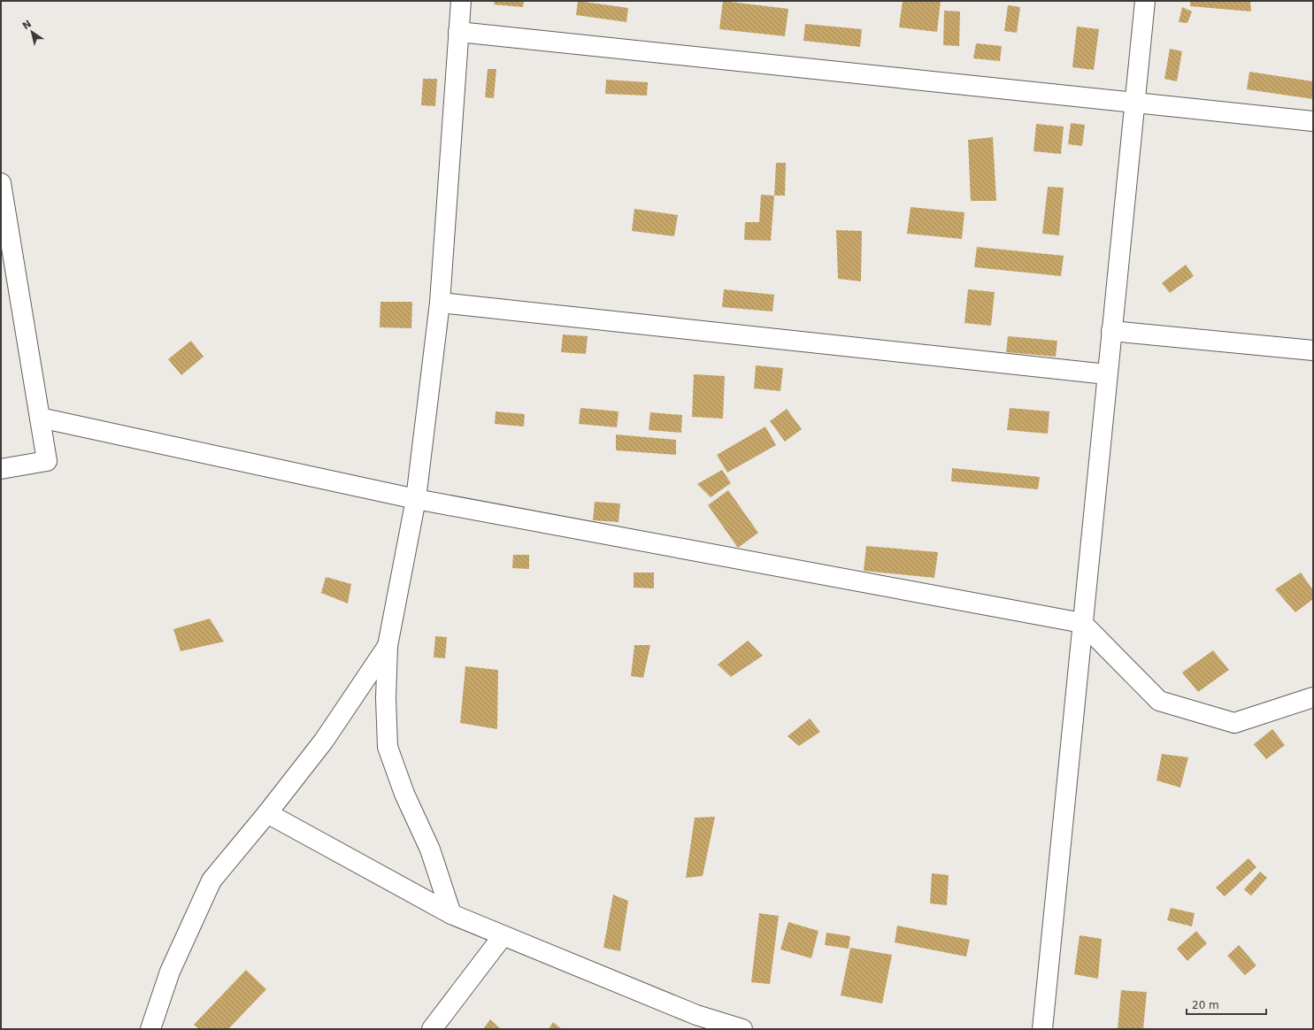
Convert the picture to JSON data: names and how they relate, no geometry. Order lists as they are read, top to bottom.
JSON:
{
  "scale_bar": "20 m",
  "north": "top left"
}
